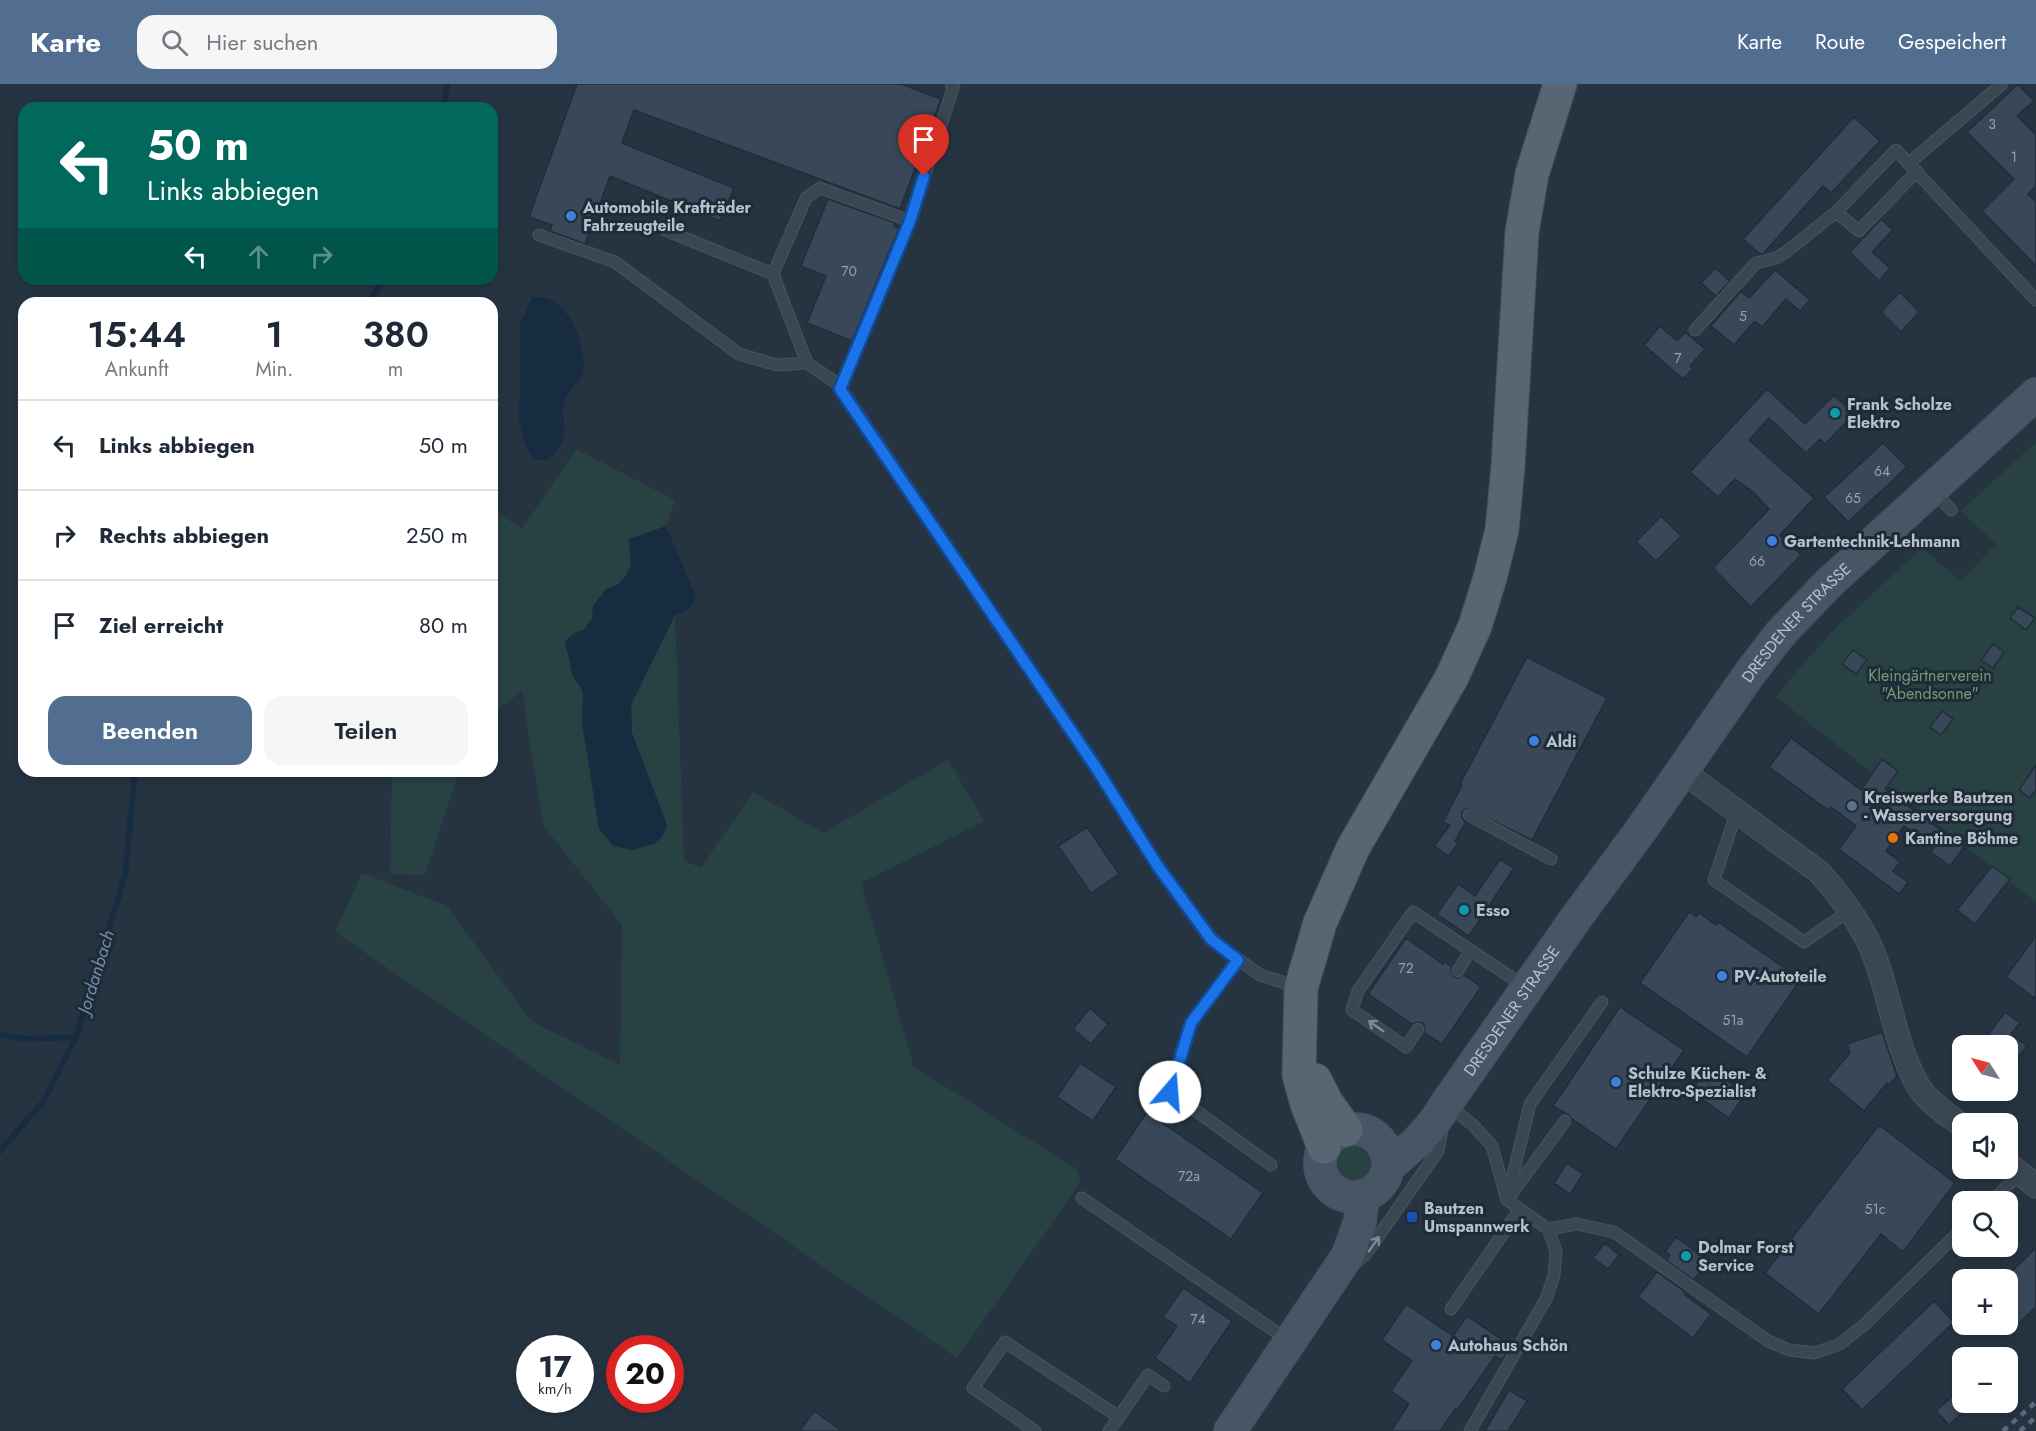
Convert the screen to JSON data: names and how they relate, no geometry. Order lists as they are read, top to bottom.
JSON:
{
  "streets": {
    "main road": ["DRESDENER STRASSE"]
  },
  "water": ["Jordanbach"],
  "parks": ["Kleingärtnerverein \"Abendsonne\""],
  "places": {
    "other": [
      "Automobile Krafträder Fahrzeugteile",
      "Frank Scholze Elektro",
      "Gartentechnik-Lehmann",
      "Aldi",
      "Kreiswerke Bautzen - Wasserversorgung",
      "Kantine Böhme",
      "Esso",
      "PV-Autoteile",
      "Schulze Küchen- & Elektro-Spezialist",
      "Dolmar Forst Service",
      "Autohaus Schön"
    ],
    "transit": ["Bautzen Umspannwerk"]
  },
  "house_numbers": [
    "3",
    "1",
    "70",
    "5",
    "7",
    "64",
    "65",
    "66",
    "72",
    "51a",
    "72a",
    "51c",
    "74"
  ],
  "north": "top left",
  "page": {
    "header": "Karte",
    "search": "Hier suchen",
    "nav": ["Karte", "Route", "Gespeichert"],
    "turn": ["50 m", "Links abbiegen"],
    "eta": [
      "15:44",
      "Ankunft",
      "1",
      "Min.",
      "380",
      "m"
    ],
    "list": [
      {
        "name": "Links abbiegen",
        "value": "50 m"
      },
      {
        "name": "Rechts abbiegen",
        "value": "250 m"
      },
      {
        "name": "Ziel erreicht",
        "value": "80 m"
      }
    ],
    "buttons": ["Beenden", "Teilen"],
    "map_buttons": ["+", "−"],
    "speed": "17 km/h",
    "limit": "20"
  }
}
